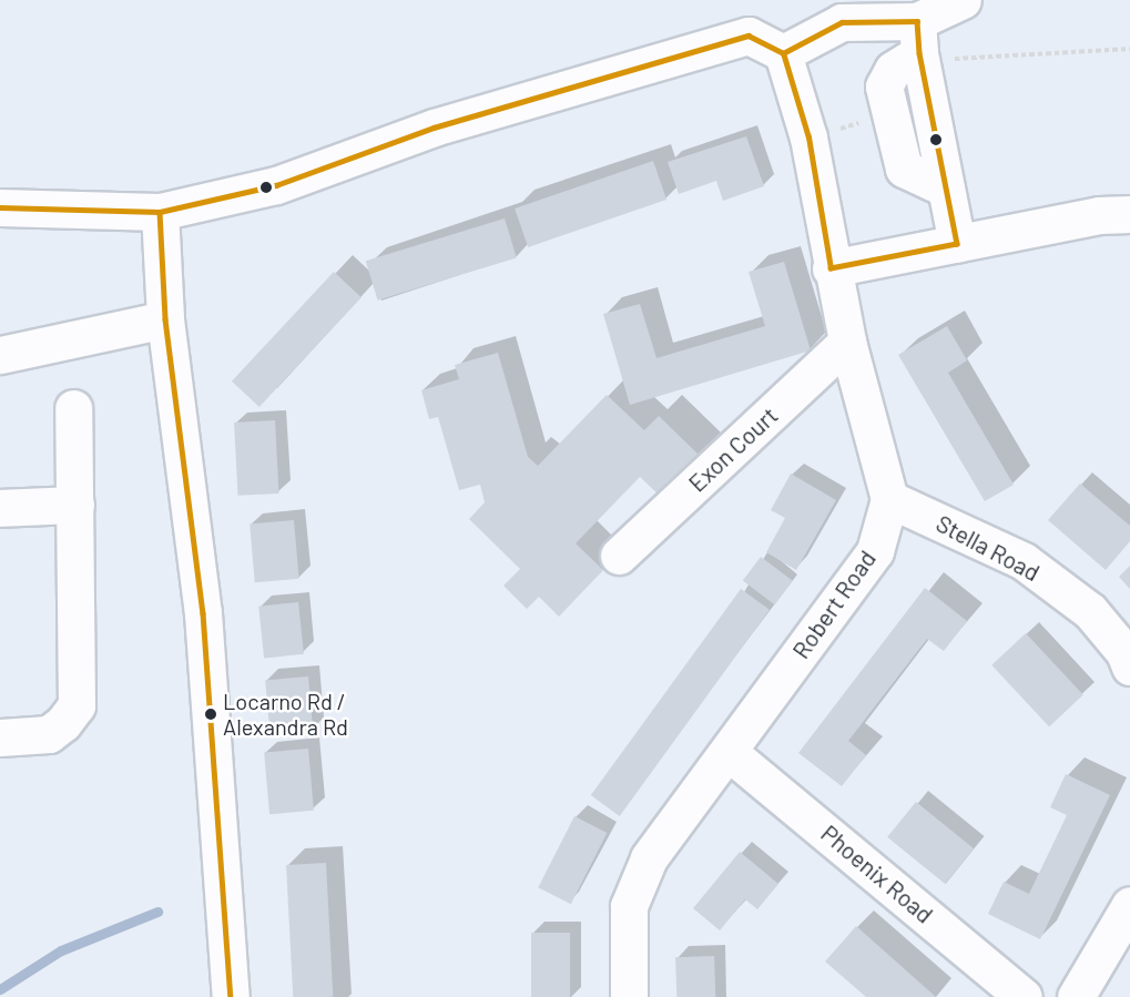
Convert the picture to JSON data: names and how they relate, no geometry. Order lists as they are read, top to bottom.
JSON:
{
  "streets": {
    "street": [
      "Exon Court",
      "Stella Road",
      "Robert Road",
      "Phoenix Road"
    ]
  },
  "crossings": [
    ["Stella Road", "Robert Road"],
    ["Robert Road", "Phoenix Road"]
  ],
  "places": ["Locarno Rd / Alexandra Rd"]
}
